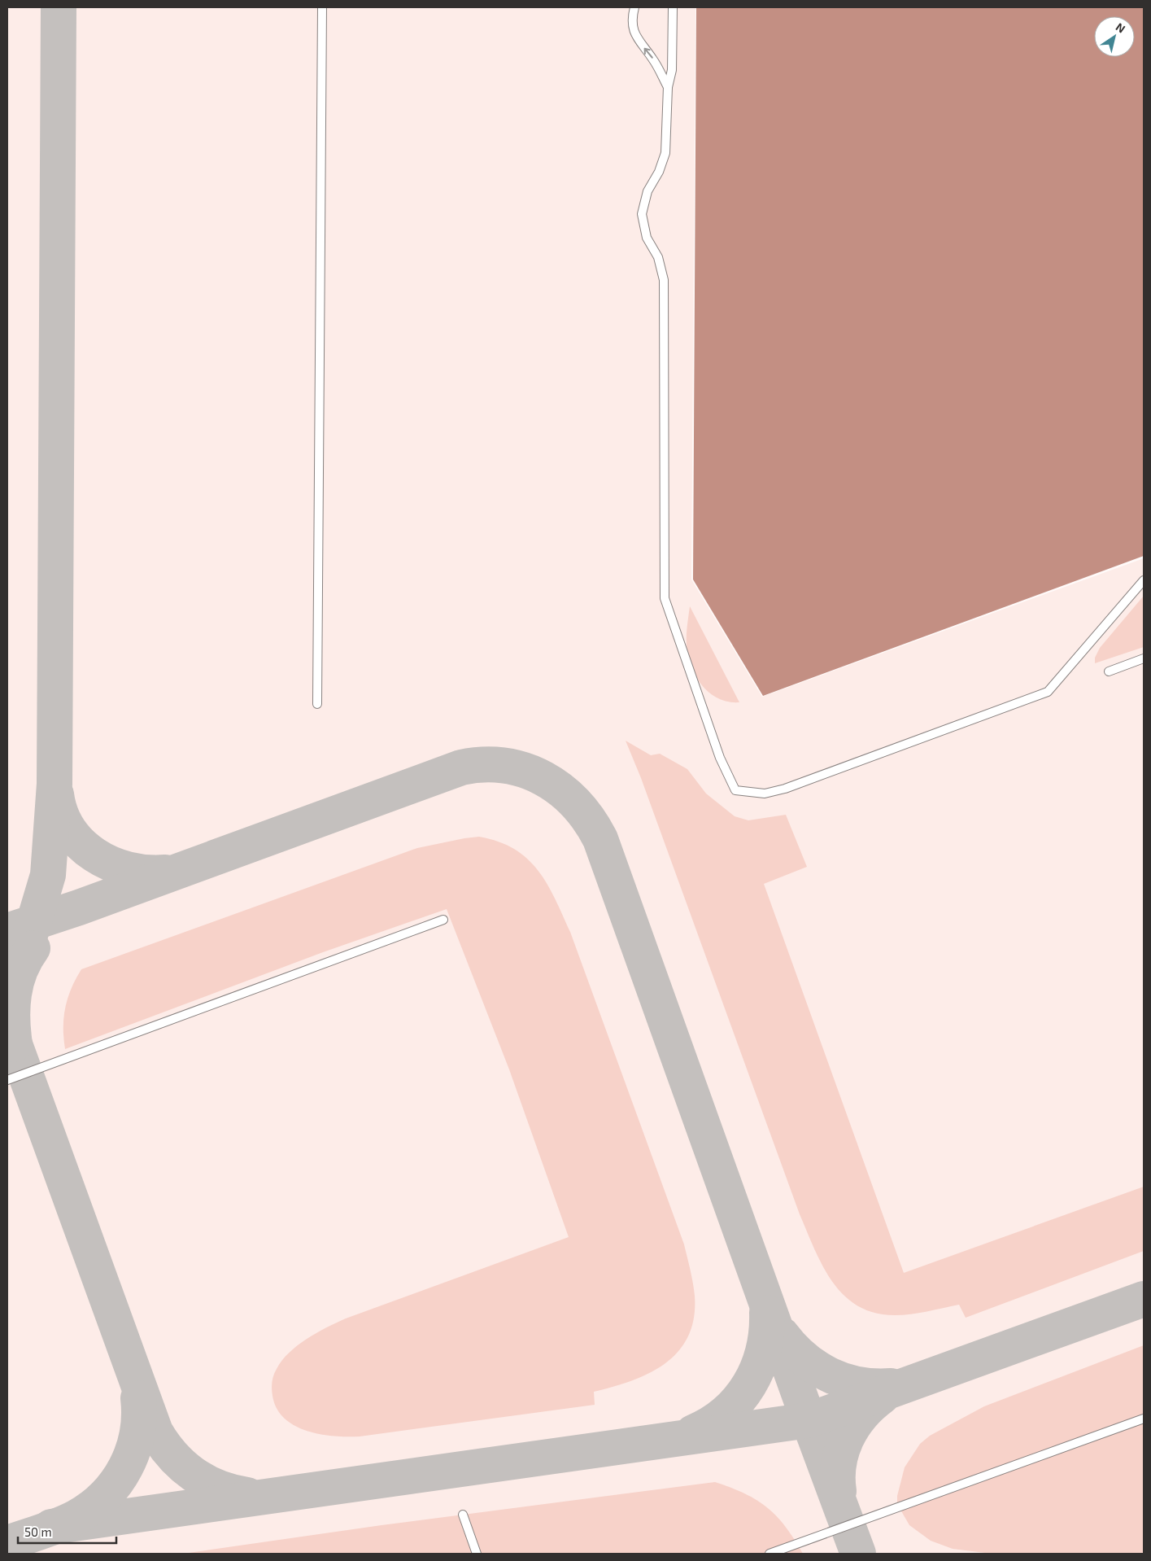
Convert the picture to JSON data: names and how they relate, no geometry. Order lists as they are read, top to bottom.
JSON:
{
  "scale_bar": "50 m",
  "north": "top right"
}
